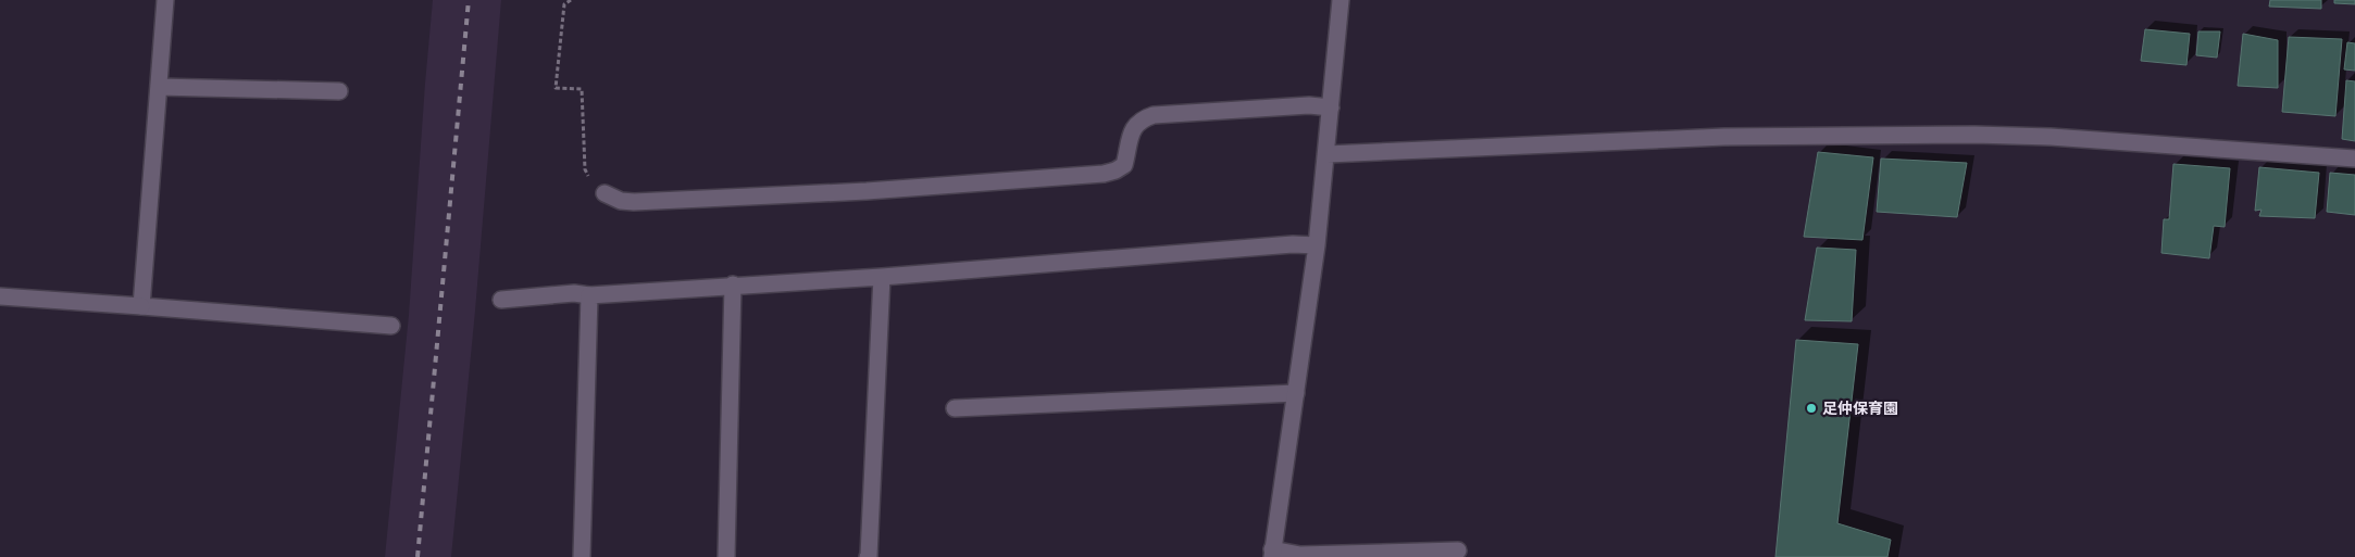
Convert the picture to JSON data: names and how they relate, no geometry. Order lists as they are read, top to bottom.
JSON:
{
  "places": ["足仲保育園"]
}
